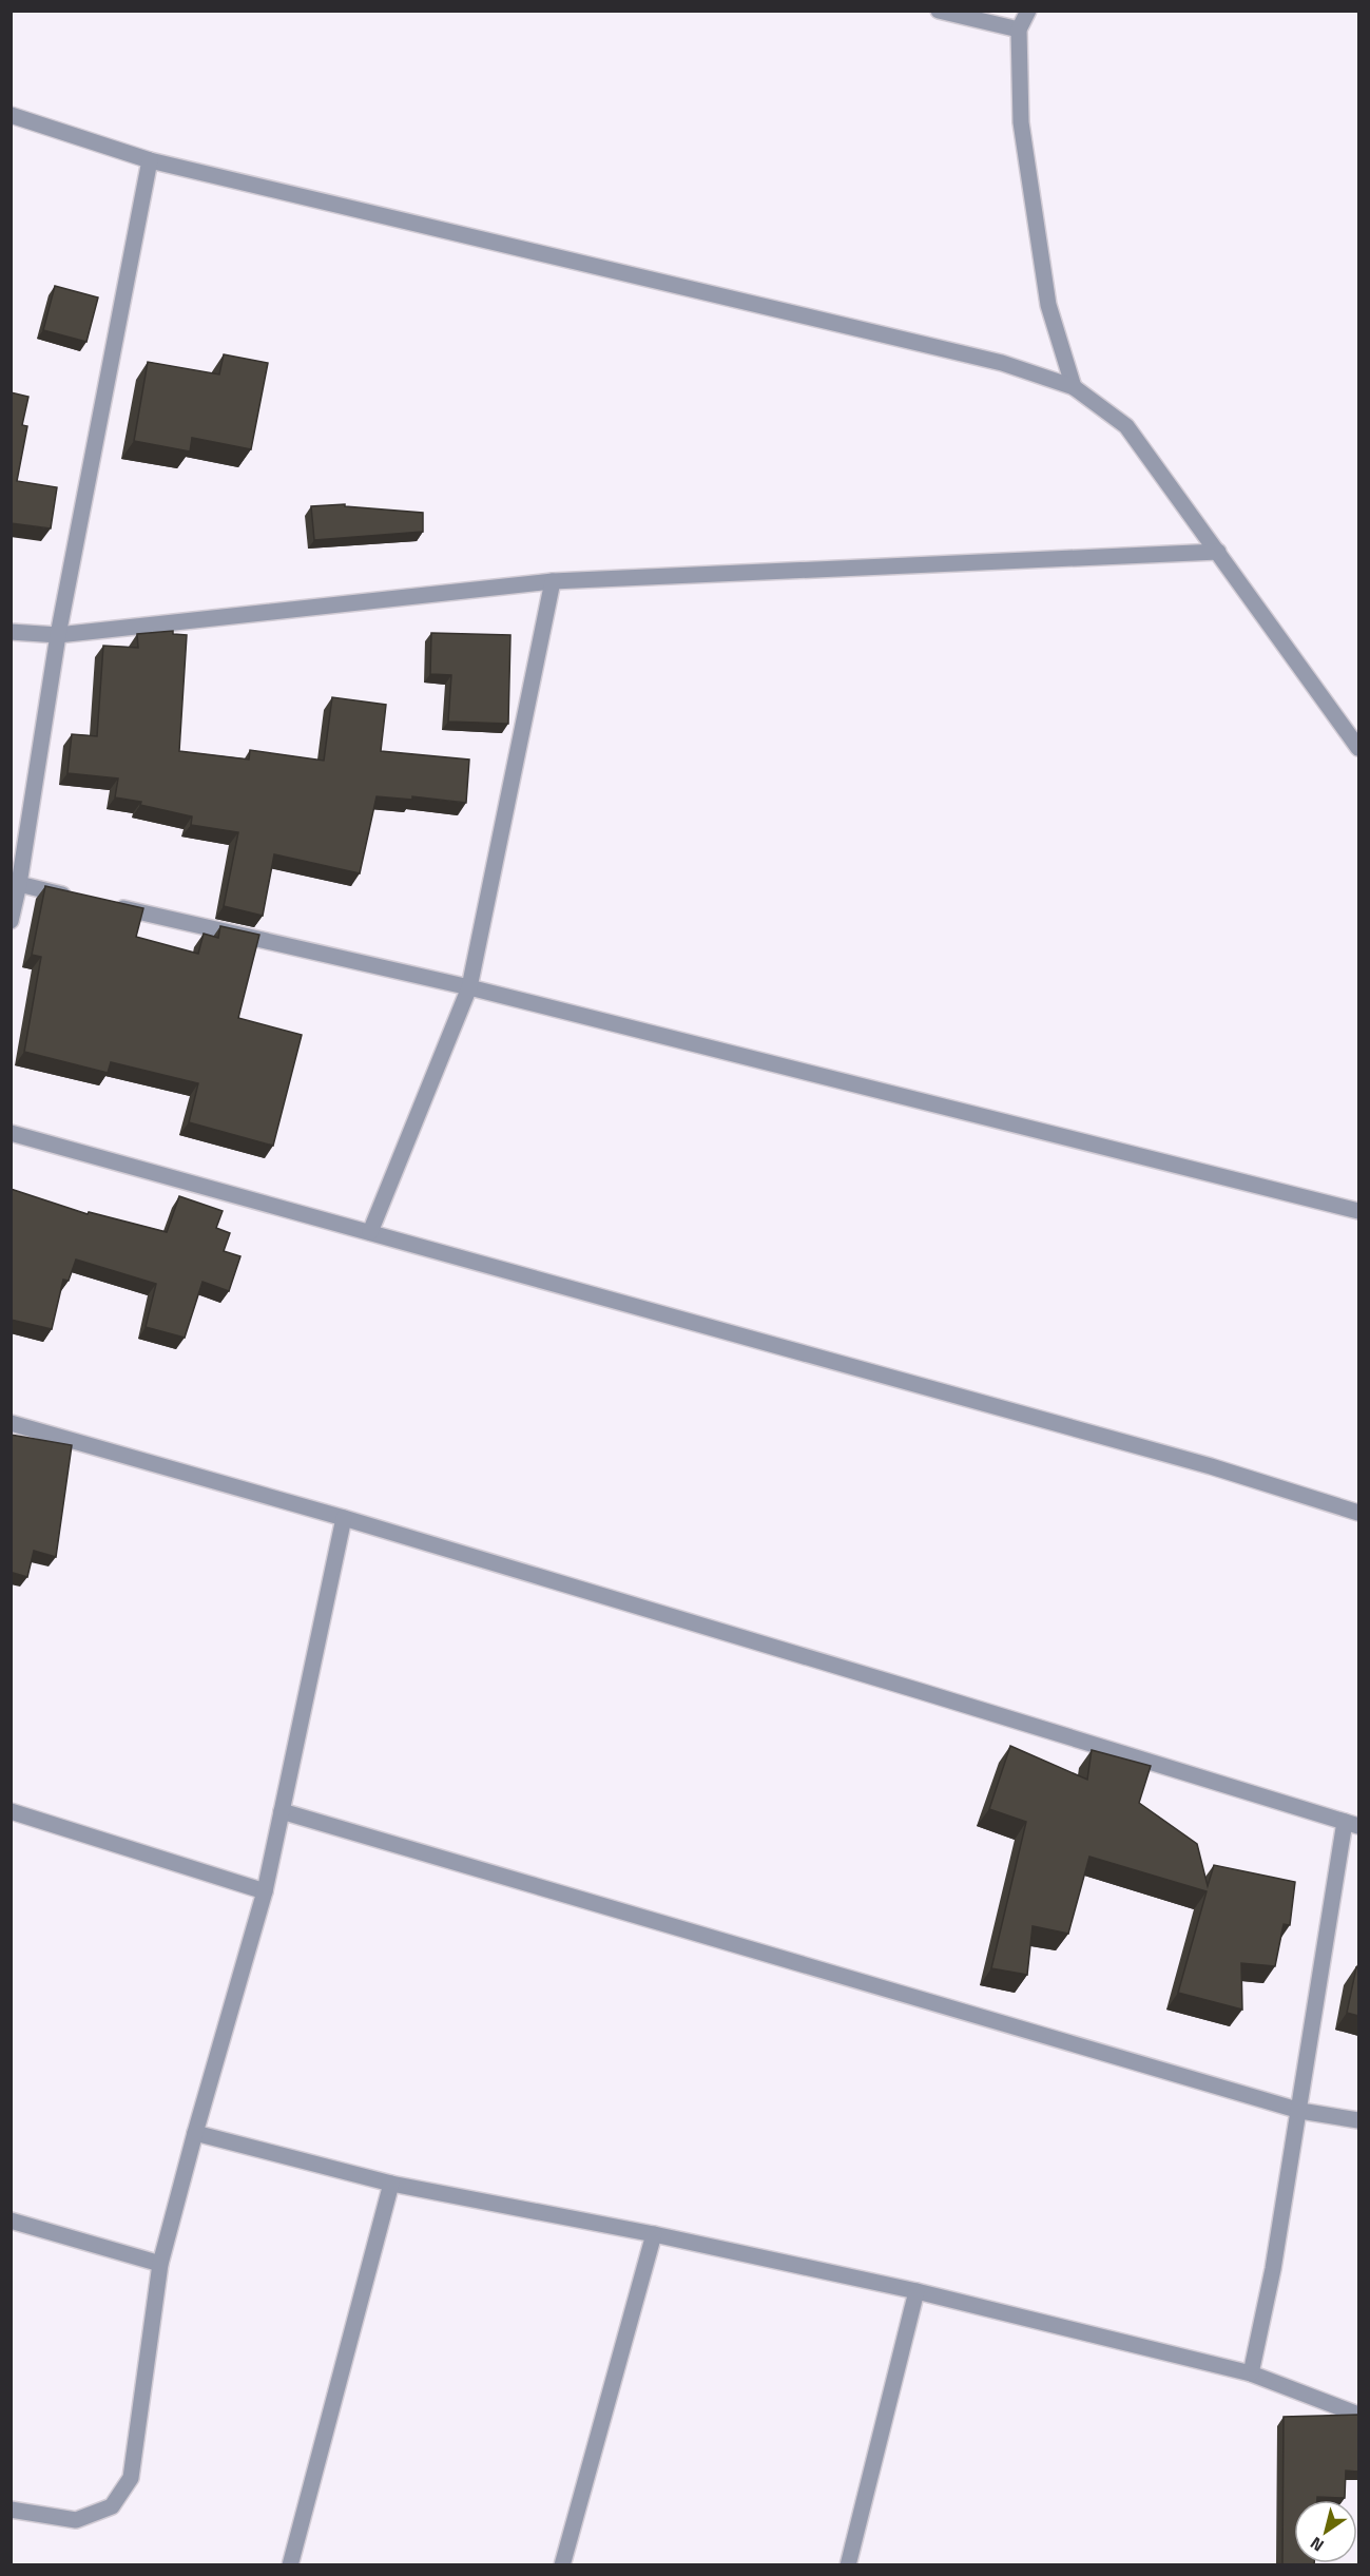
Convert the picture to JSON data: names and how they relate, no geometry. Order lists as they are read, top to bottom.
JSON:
{
  "north": "bottom left"
}
